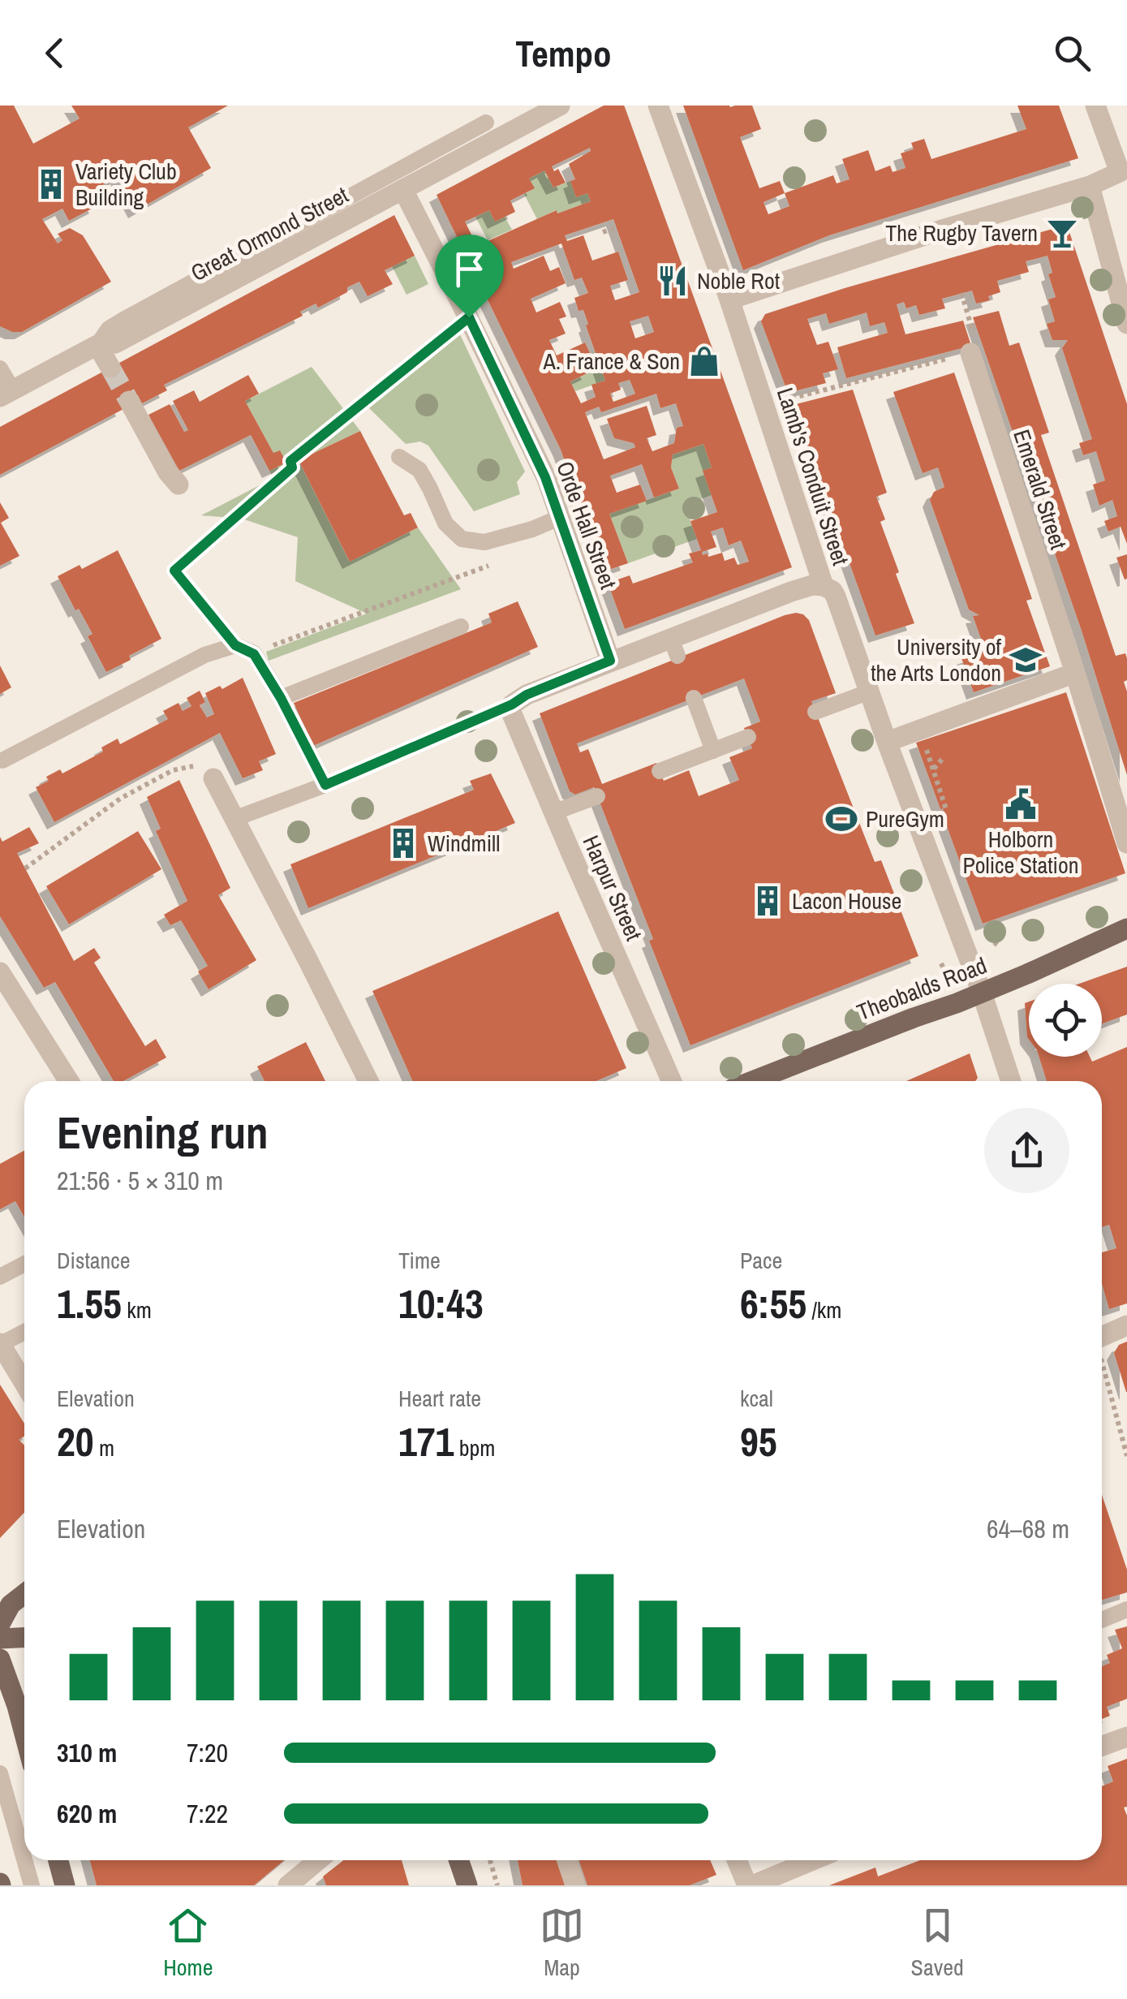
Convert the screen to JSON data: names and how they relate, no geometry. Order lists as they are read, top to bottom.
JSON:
{
  "streets": {
    "main road": ["Theobalds Road"],
    "street": [
      "Great Ormond Street",
      "Lamb's Conduit Street",
      "Emerald Street",
      "Orde Hall Street",
      "Harpur Street"
    ]
  },
  "crossings": [
    ["Great Ormond Street", "Orde Hall Street"],
    ["Lamb's Conduit Street", "Theobalds Road"]
  ],
  "places": {
    "building": ["Variety Club Building", "Windmill", "Lacon House"],
    "bar": ["The Rugby Tavern"],
    "restaurant": ["Noble Rot"],
    "shop": ["A. France & Son"],
    "school or university": ["University of the Arts London"],
    "public building": ["Holborn Police Station"],
    "sports": ["PureGym"]
  },
  "page": {
    "header": "Tempo",
    "heading": ["Evening run", "21:56 · 5 × 310 m"],
    "stats": [
      ["Distance", "1.55 km"],
      ["Time", "10:43"],
      ["Pace", "6:55 /km"],
      ["Elevation", "20 m"],
      ["Heart rate", "171 bpm"],
      ["kcal", "95"]
    ],
    "chart": ["Elevation", "64–68 m"],
    "list": [
      {
        "name": "310 m",
        "note": "7:20"
      },
      {
        "name": "620 m",
        "note": "7:22"
      }
    ],
    "tabs": ["Home", "Map", "Saved"]
  }
}
